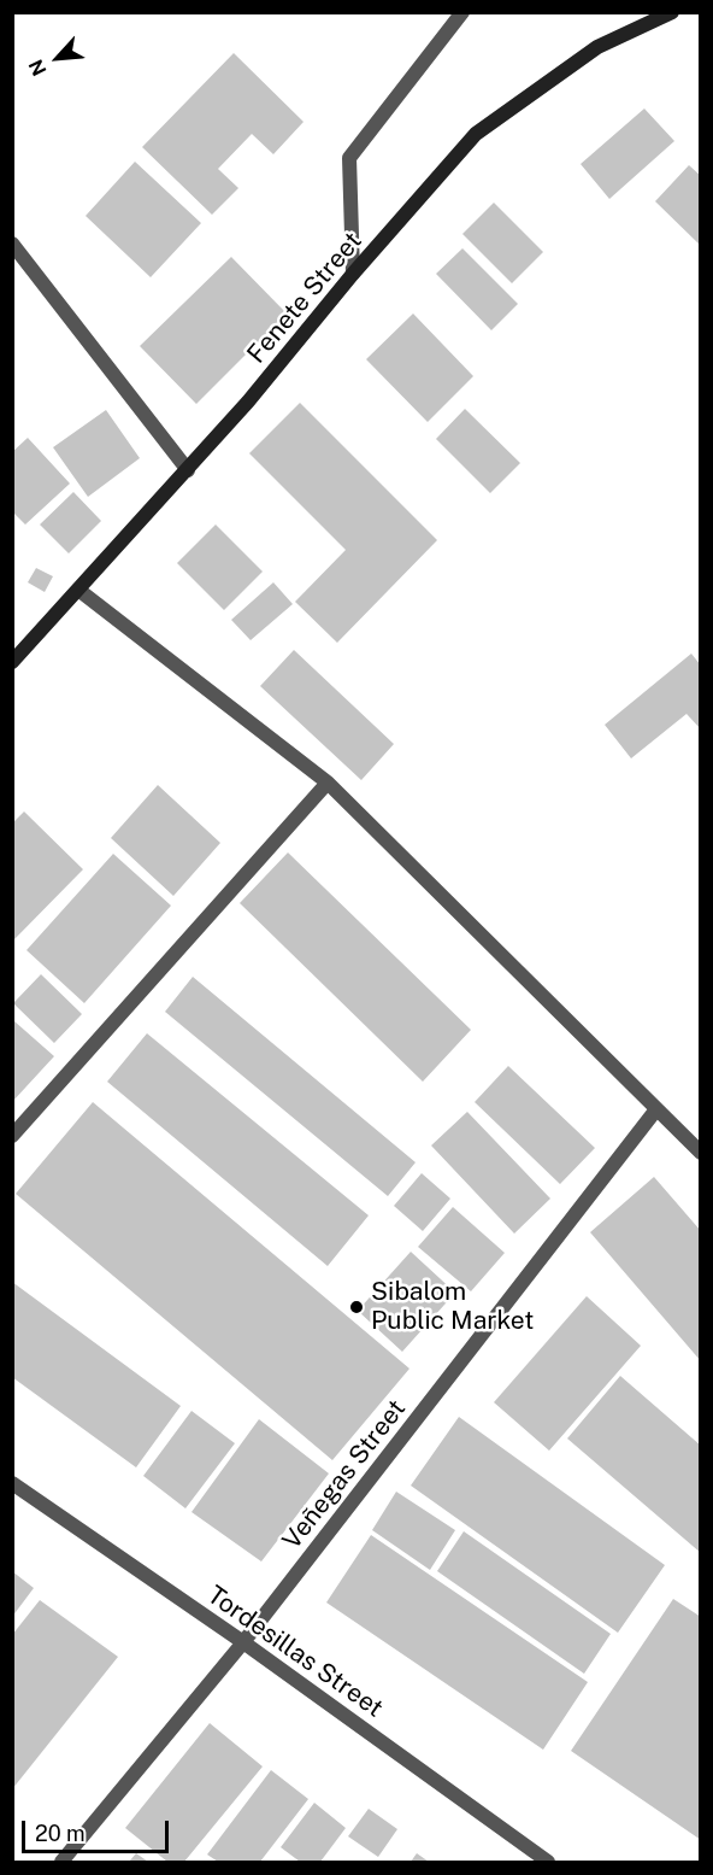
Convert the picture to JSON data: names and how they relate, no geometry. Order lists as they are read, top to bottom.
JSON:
{
  "streets": {
    "main road": ["Fenete Street"],
    "street": ["Veñegas Street", "Tordesillas Street"]
  },
  "crossings": [
    ["Veñegas Street", "Tordesillas Street"]
  ],
  "places": ["Sibalom Public Market"],
  "scale_bar": "20 m",
  "north": "bottom left"
}
